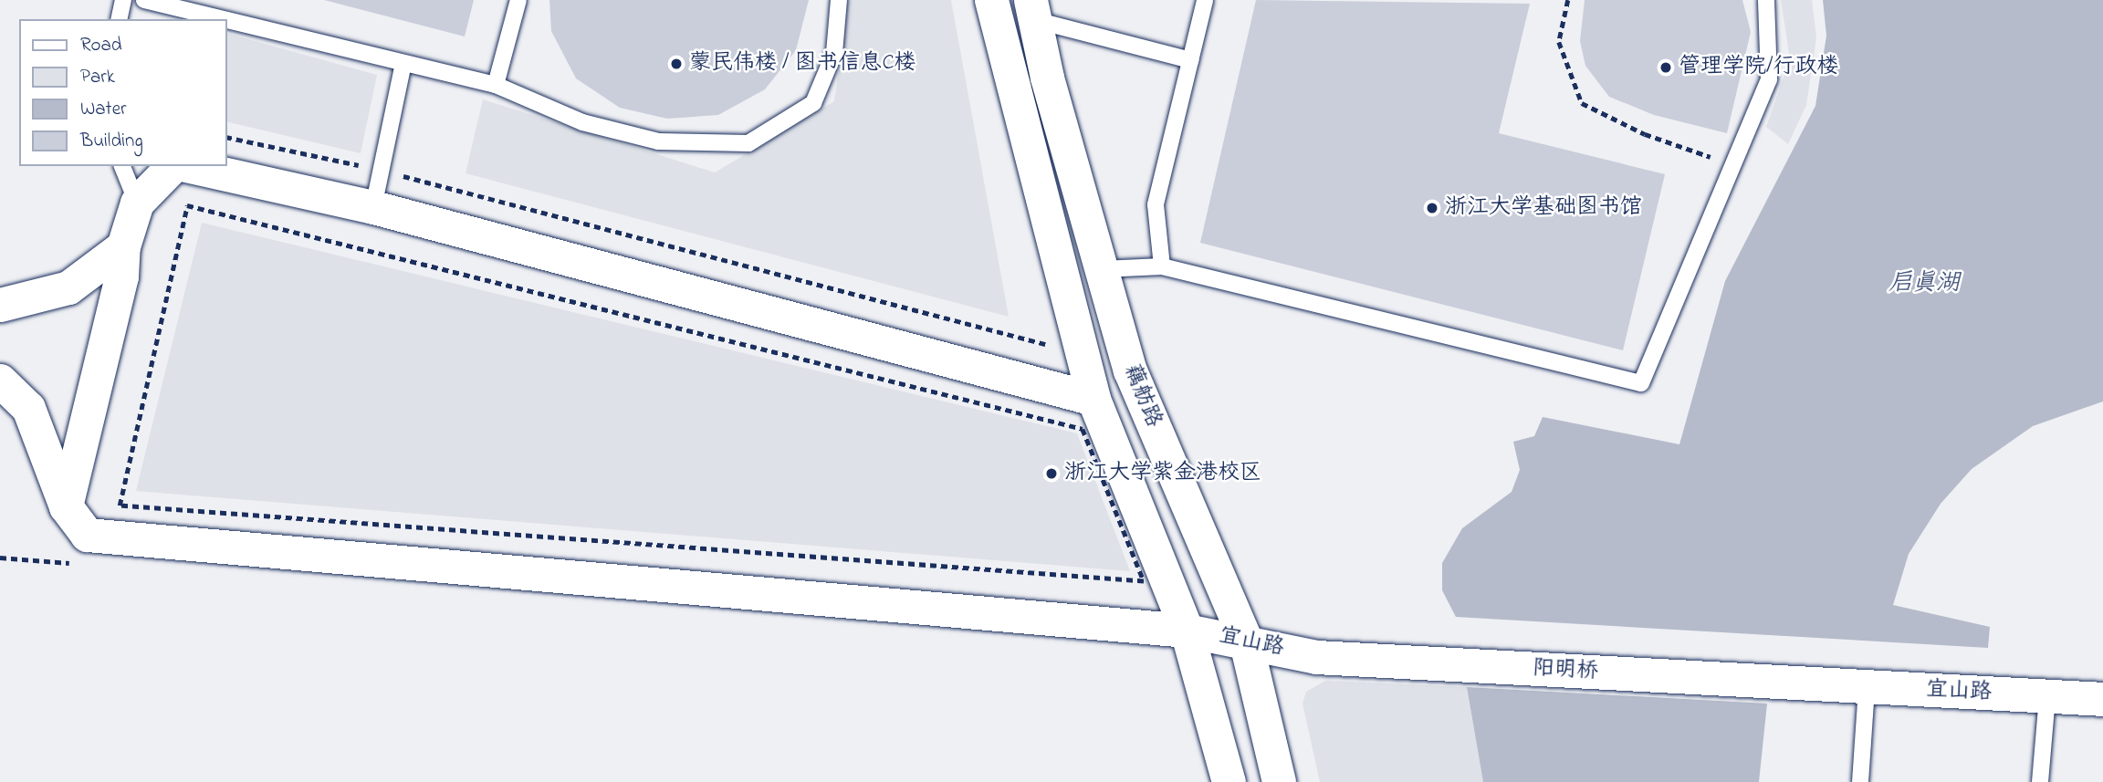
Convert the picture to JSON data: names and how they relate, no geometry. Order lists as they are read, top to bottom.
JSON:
{
  "streets": {
    "street": ["藕舫路", "宜山路", "阳明桥"]
  },
  "crossings": [
    ["藕舫路", "宜山路"],
    ["宜山路", "阳明桥"]
  ],
  "water": ["启真湖"],
  "places": [
    "蒙民伟楼 / 图书信息C楼",
    "管理学院/行政楼",
    "浙江大学基础图书馆",
    "浙江大学紫金港校区"
  ],
  "legend": [
    "Road",
    "Park",
    "Water",
    "Building"
  ]
}
